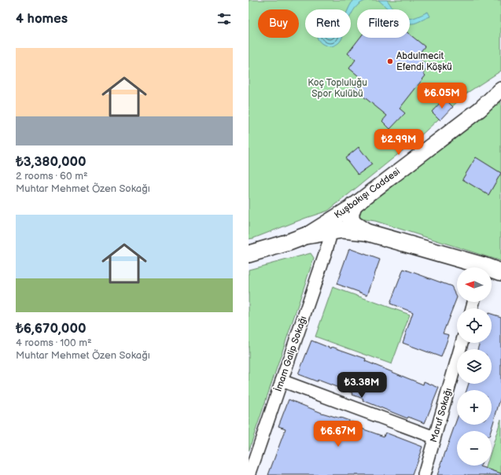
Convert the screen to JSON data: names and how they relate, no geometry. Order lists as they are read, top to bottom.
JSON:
{
  "streets": {
    "street": ["Kuşbakışı Caddesi", "İmam Galip Sokağı", "Maruf Sokağı"]
  },
  "parks": ["Koç Topluluğu Spor Kulübü"],
  "places": ["Abdulmecit Efendi Köşkü"],
  "north": "left",
  "page": {
    "heading": "4 homes",
    "chip": ["Buy", "Rent", "Filters"],
    "list": [
      {
        "name": "₺3,380,000",
        "note": "2 rooms · 60 m² · Muhtar Mehmet Özen Sokağı"
      },
      {
        "name": "₺6,670,000",
        "note": "4 rooms · 100 m² · Muhtar Mehmet Özen Sokağı"
      }
    ],
    "price": [
      "₺6.05M",
      "₺2.99M",
      "₺3.38M",
      "₺6.67M"
    ],
    "map_buttons": ["+", "−"]
  }
}
